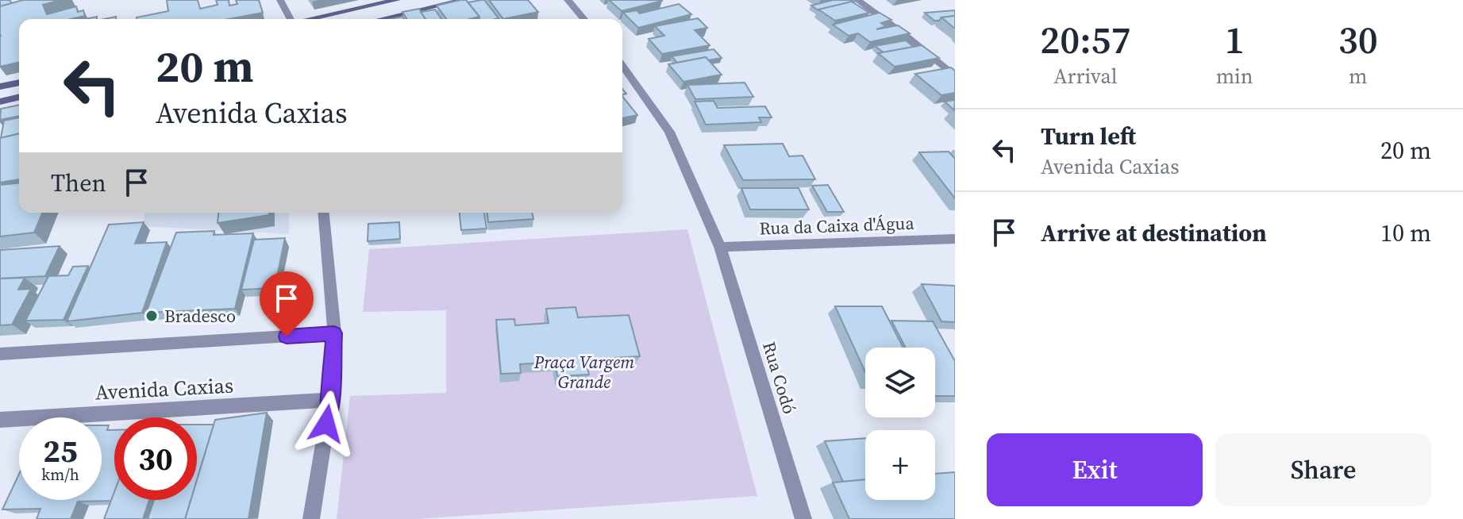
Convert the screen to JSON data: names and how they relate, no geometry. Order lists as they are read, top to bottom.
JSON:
{
  "streets": {
    "street": ["Rua da Caixa d'Água", "Rua Codó", "Avenida Caxias"]
  },
  "crossings": [
    ["Rua da Caixa d'Água", "Rua Codó"]
  ],
  "parks": ["Praça Vargem Grande"],
  "places": ["Bradesco"],
  "page": {
    "eta": [
      "20:57",
      "Arrival",
      "1",
      "min",
      "30",
      "m"
    ],
    "turn": ["20 m", "Avenida Caxias"],
    "list": [
      {
        "name": "Turn left",
        "note": "Avenida Caxias",
        "value": "20 m"
      },
      {
        "name": "Arrive at destination",
        "value": "10 m"
      }
    ],
    "then": "Then",
    "map_buttons": "+",
    "speed": "25 km/h",
    "limit": "30",
    "buttons": ["Exit", "Share"]
  }
}
